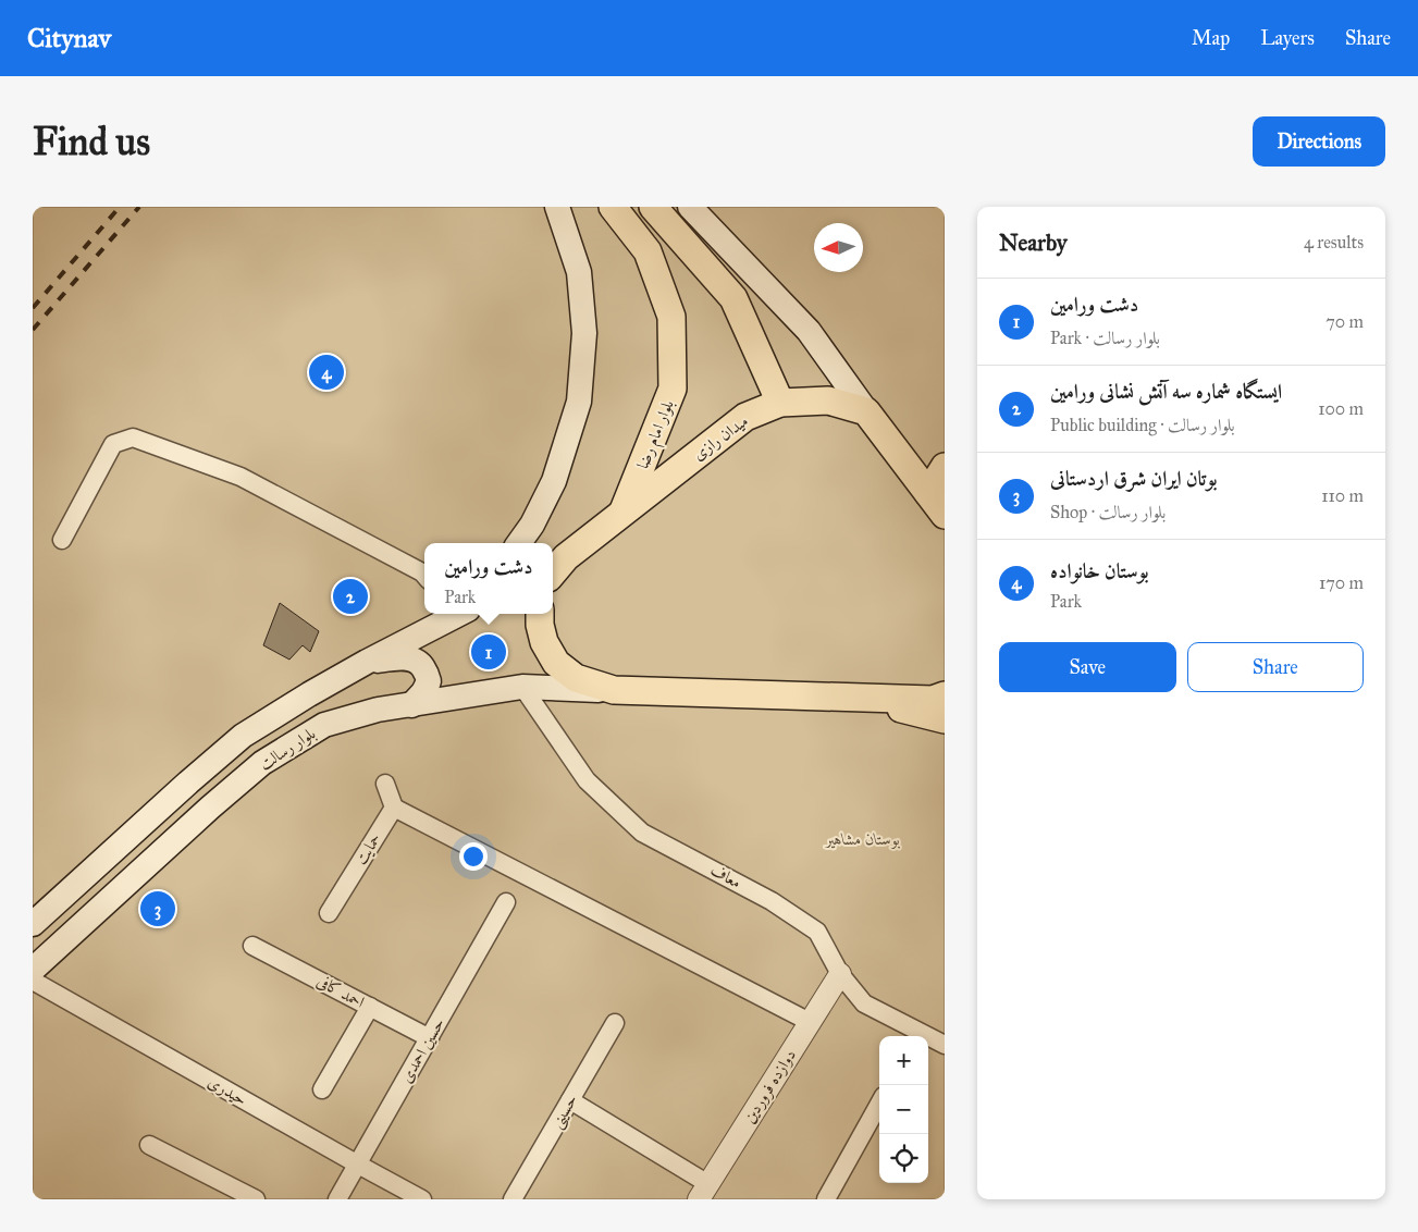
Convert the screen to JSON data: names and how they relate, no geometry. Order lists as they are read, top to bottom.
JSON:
{
  "streets": {
    "main road": ["بلوار امام رضا", "میدان رازی", "بلوار رسالت"],
    "street": [
      "حمایت",
      "معاف",
      "احمد کافی",
      "حسین احمدی",
      "دوازده فروردین",
      "حیدری",
      "حسینی"
    ]
  },
  "crossings": [
    ["بلوار امام رضا", "میدان رازی"],
    ["بلوار رسالت", "معاف"],
    ["معاف", "دوازده فروردین"],
    ["احمد کافی", "حسین احمدی"],
    ["حسین احمدی", "حیدری"]
  ],
  "parks": ["بوستان مشاهیر"],
  "north": "left",
  "page": {
    "header": "Citynav",
    "nav": ["Map", "Layers", "Share"],
    "buttons": [
      "Directions",
      ["Save", "Share"]
    ],
    "title": "Find us",
    "heading": ["Nearby", "4 results"],
    "list": [
      {
        "mark": "1",
        "name": "دشت ورامین",
        "note": "Park · بلوار رسالت",
        "value": "70 m"
      },
      {
        "mark": "2",
        "name": "ایستگاه شماره سه آتش نشانی ورامین",
        "note": "Public building · بلوار رسالت",
        "value": "100 m"
      },
      {
        "mark": "3",
        "name": "بوتان ایران شرق اردستانی",
        "note": "Shop · بلوار رسالت",
        "value": "110 m"
      },
      {
        "mark": "4",
        "name": "بوستان خانواده",
        "note": "Park",
        "value": "170 m"
      }
    ],
    "pins": [
      "4",
      "2",
      "1",
      "3"
    ],
    "popup": ["دشت ورامین", "Park"],
    "map_buttons": ["+", "−"]
  }
}
